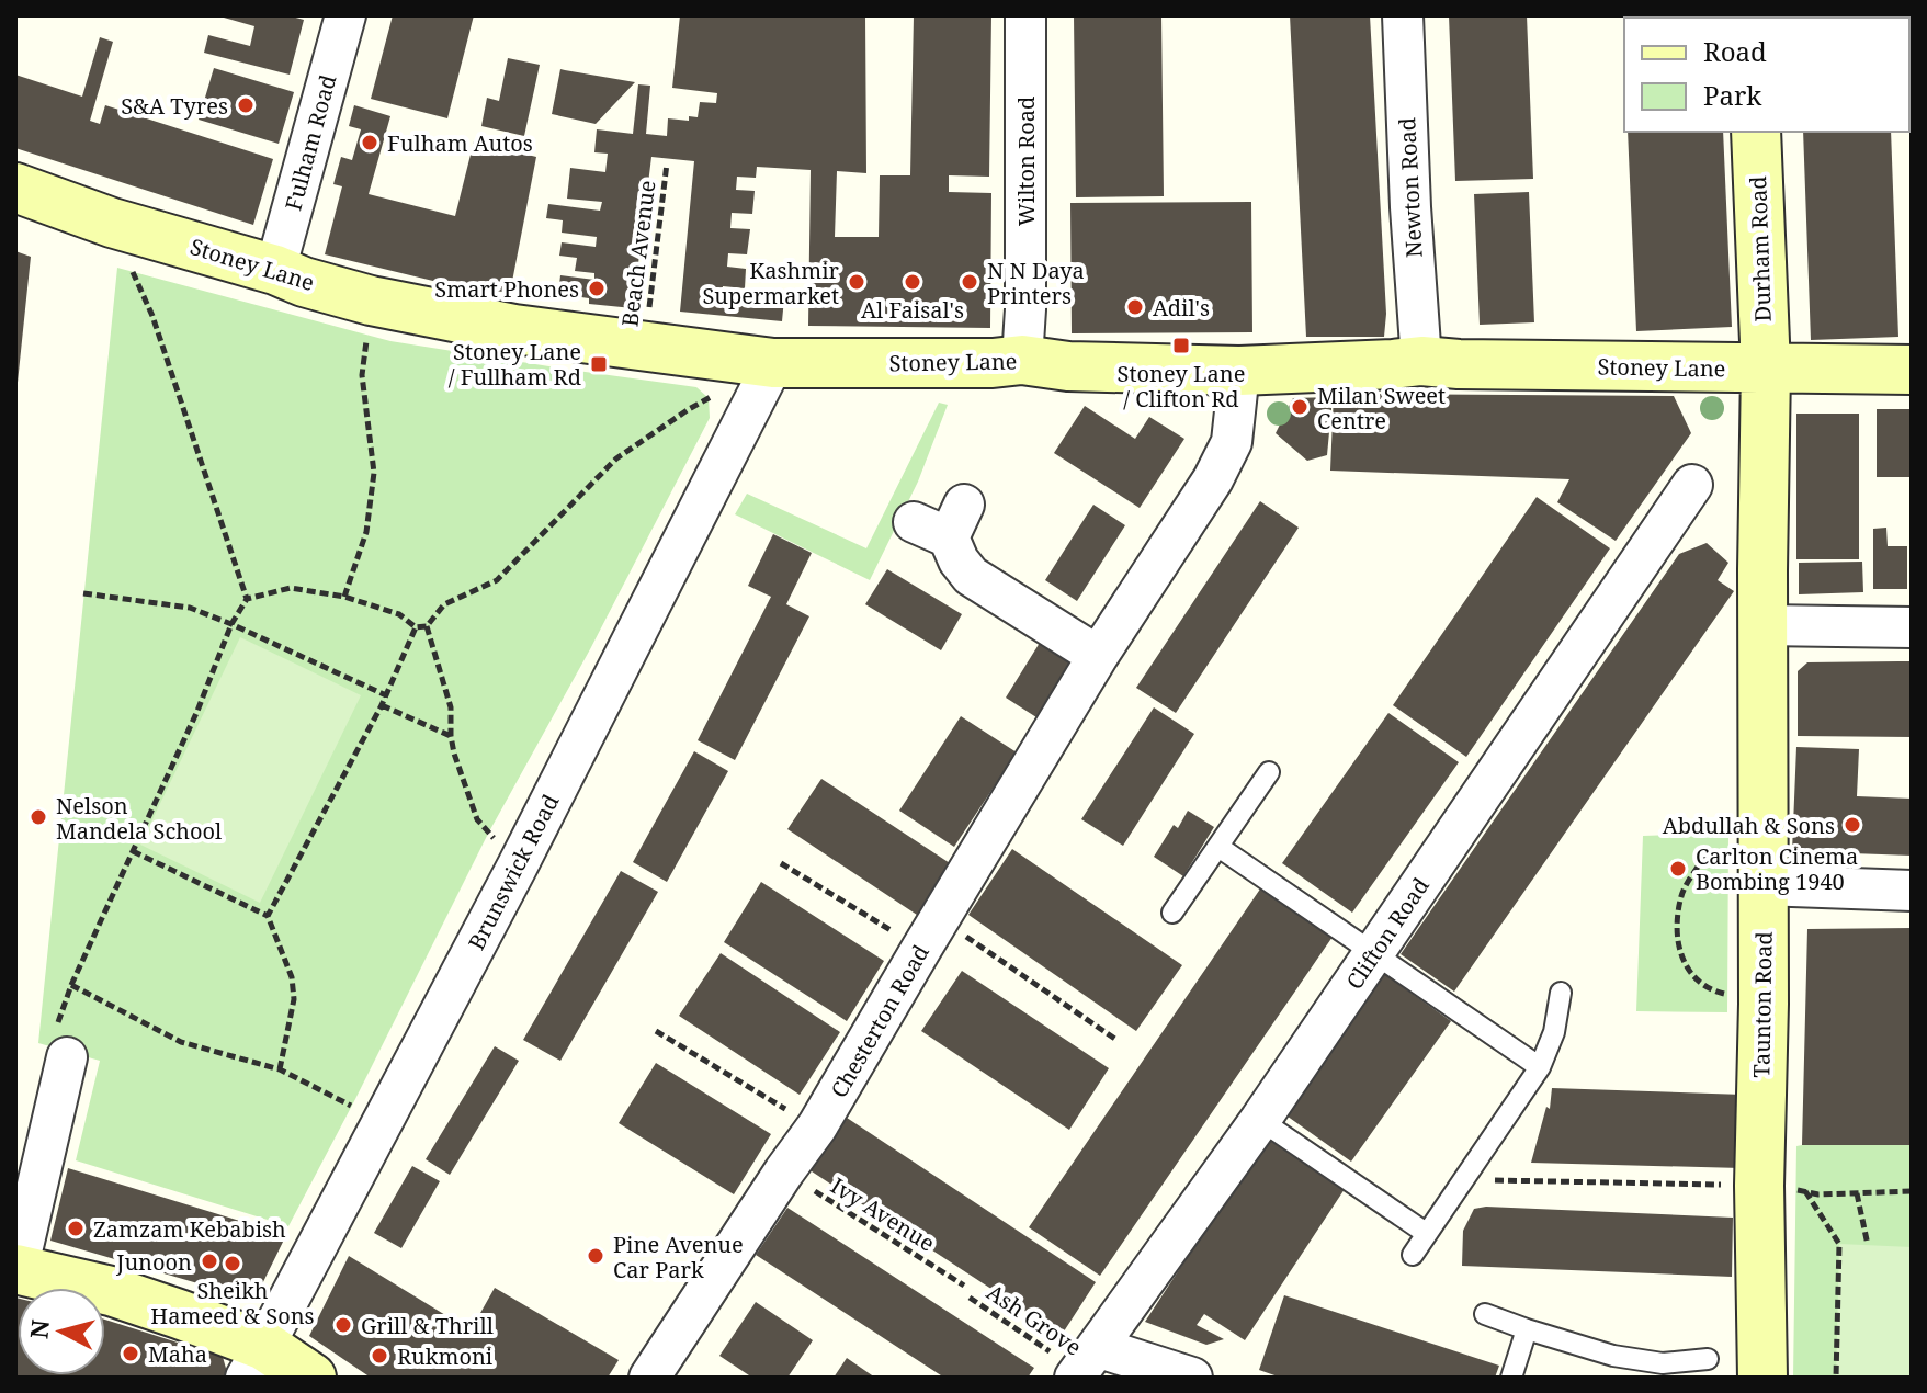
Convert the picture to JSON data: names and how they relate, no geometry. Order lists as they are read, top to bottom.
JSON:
{
  "streets": {
    "street": [
      "Fulham Road",
      "Wilton Road",
      "Newton Road",
      "Durham Road",
      "Stoney Lane",
      "Brunswick Road",
      "Clifton Road",
      "Taunton Road",
      "Chesterton Road"
    ],
    "path": ["Beach Avenue", "Ivy Avenue", "Ash Grove"]
  },
  "crossings": [
    ["Fulham Road", "Stoney Lane"],
    ["Wilton Road", "Stoney Lane"],
    ["Newton Road", "Stoney Lane"],
    ["Durham Road", "Stoney Lane"],
    ["Durham Road", "Taunton Road"],
    ["Beach Avenue", "Stoney Lane"],
    ["Stoney Lane", "Brunswick Road"],
    ["Stoney Lane", "Taunton Road"],
    ["Stoney Lane", "Chesterton Road"],
    ["Clifton Road", "Ash Grove"],
    ["Chesterton Road", "Ivy Avenue"]
  ],
  "places": {
    "other": [
      "S&A Tyres",
      "Fulham Autos",
      "Kashmir Supermarket",
      "Al Faisal's",
      "N N Daya Printers",
      "Smart Phones",
      "Adil's",
      "Milan Sweet Centre",
      "Nelson Mandela School",
      "Abdullah & Sons",
      "Carlton Cinema Bombing 1940",
      "Zamzam Kebabish",
      "Pine Avenue Car Park",
      "Junoon",
      "Sheikh Hameed & Sons",
      "Grill & Thrill",
      "Maha",
      "Rukmoni"
    ],
    "transit": ["Stoney Lane / Clifton Rd", "Stoney Lane / Fullham Rd"]
  },
  "legend": ["Road", "Park"],
  "north": "left"
}
